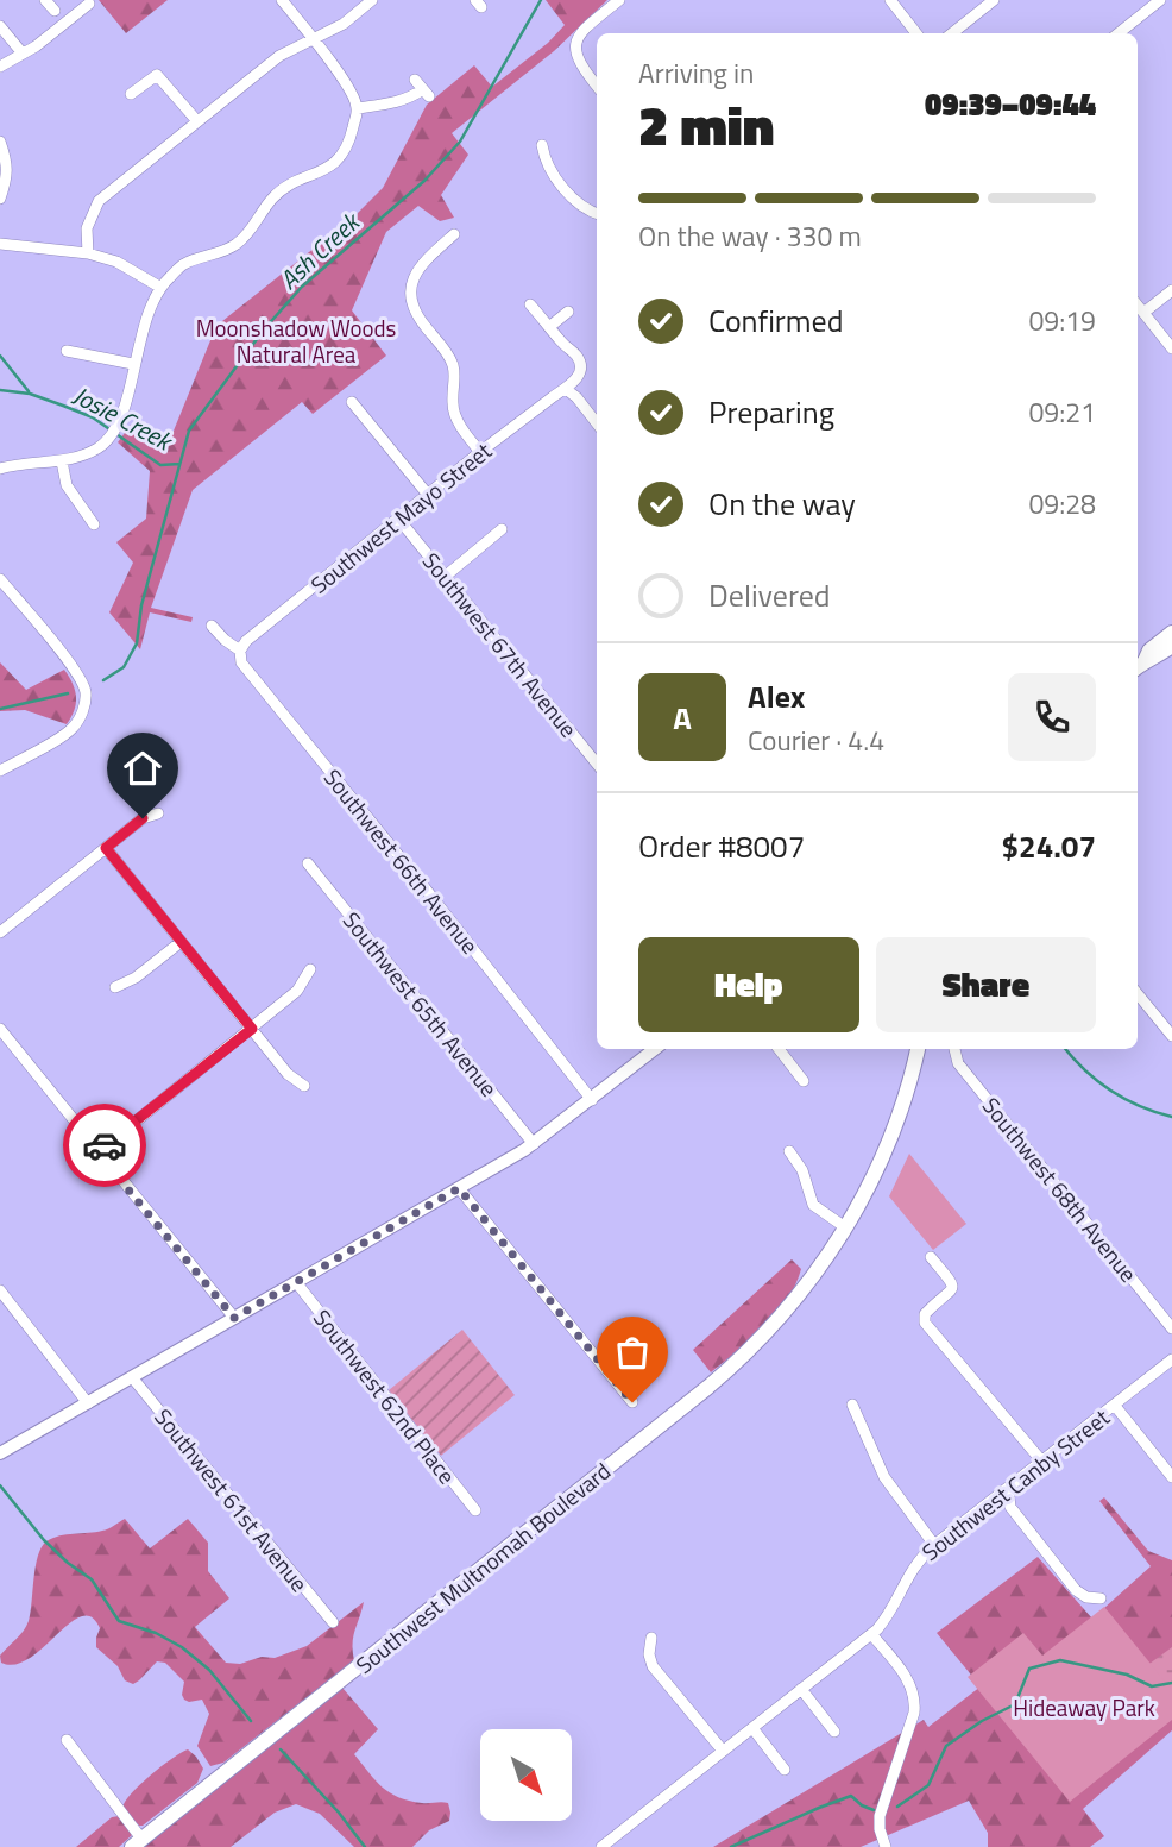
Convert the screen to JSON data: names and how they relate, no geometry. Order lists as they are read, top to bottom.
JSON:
{
  "streets": {
    "main road": ["Southwest Multnomah Boulevard"],
    "street": [
      "Southwest Mayo Street",
      "Southwest 67th Avenue",
      "Southwest 66th Avenue",
      "Southwest 65th Avenue",
      "Southwest 68th Avenue",
      "Southwest 62nd Place",
      "Southwest Canby Street",
      "Southwest 61st Avenue"
    ]
  },
  "crossings": [
    ["Southwest Mayo Street", "Southwest 67th Avenue"],
    ["Southwest Mayo Street", "Southwest 66th Avenue"]
  ],
  "water": ["Ash Creek", "Josie Creek"],
  "parks": ["Moonshadow Woods Natural Area", "Hideaway Park"],
  "north": "bottom right",
  "page": {
    "heading": ["2 min", "Arriving in", "09:39–09:44"],
    "panel": [
      "Alex",
      "Courier · 4.4",
      "Order #8007",
      "$24.07"
    ],
    "bar": "On the way · 330 m",
    "list": [
      ["Confirmed", "09:19"],
      ["Preparing", "09:21"],
      ["On the way", "09:28"],
      "Delivered"
    ],
    "round": "A",
    "buttons": ["Help", "Share"]
  }
}
